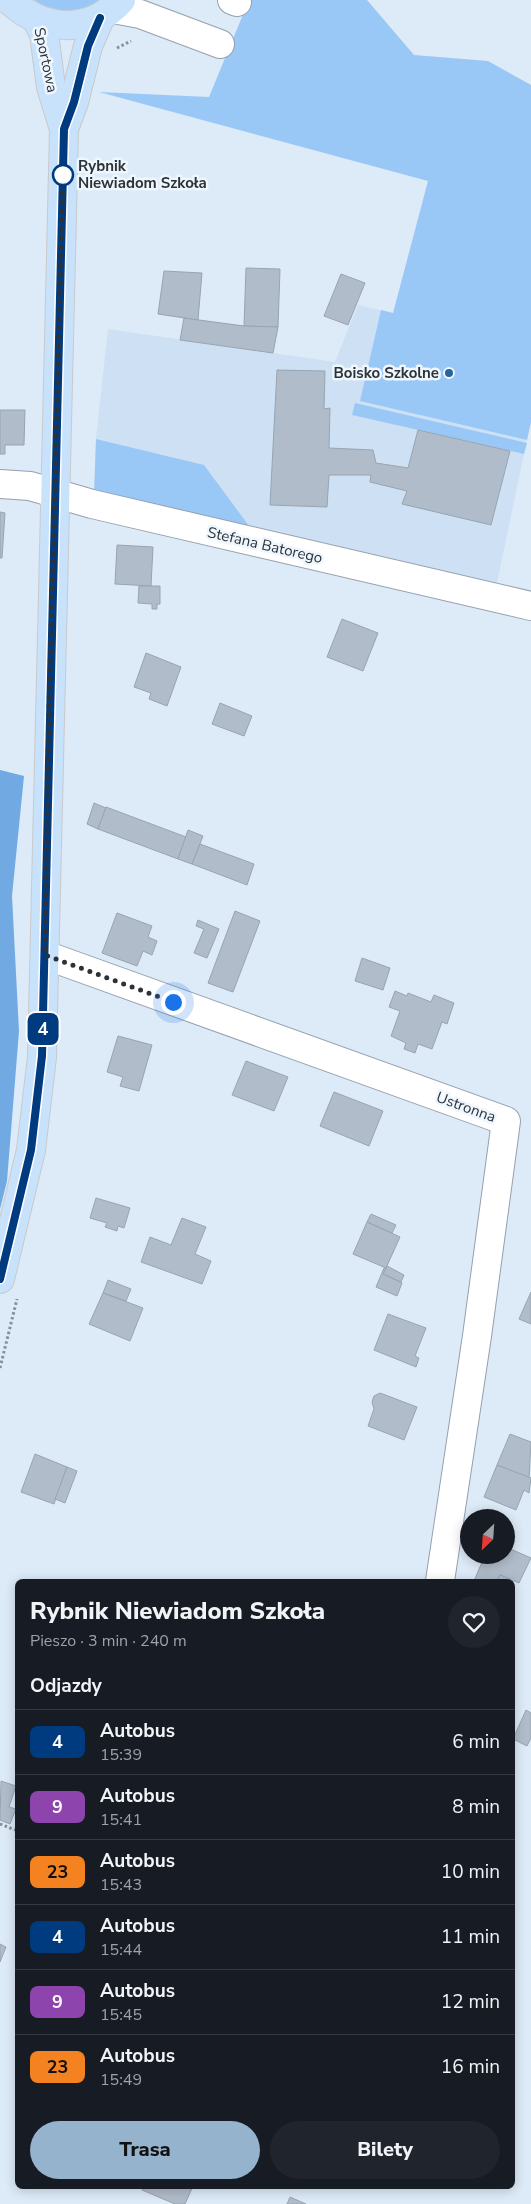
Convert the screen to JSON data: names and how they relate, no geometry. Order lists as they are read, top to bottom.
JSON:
{
  "streets": {
    "main road": ["Sportowa"],
    "street": ["Stefana Batorego", "Ustronna"]
  },
  "crossings": [
    ["Sportowa", "Stefana Batorego"],
    ["Sportowa", "Ustronna"]
  ],
  "places": ["Rybnik Niewiadom Szkoła", "Boisko Szkolne"],
  "lines": ["bus line 4"],
  "north": "bottom left",
  "page": {
    "on_map": "4",
    "heading": [
      ["Rybnik Niewiadom Szkoła", "Pieszo · 3 min · 240 m"],
      "Odjazdy"
    ],
    "list": [
      {
        "mark": "4",
        "name": "Autobus",
        "note": "15:39",
        "value": "6 min"
      },
      {
        "mark": "9",
        "name": "Autobus",
        "note": "15:41",
        "value": "8 min"
      },
      {
        "mark": "23",
        "name": "Autobus",
        "note": "15:43",
        "value": "10 min"
      },
      {
        "mark": "4",
        "name": "Autobus",
        "note": "15:44",
        "value": "11 min"
      },
      {
        "mark": "9",
        "name": "Autobus",
        "note": "15:45",
        "value": "12 min"
      },
      {
        "mark": "23",
        "name": "Autobus",
        "note": "15:49",
        "value": "16 min"
      }
    ],
    "buttons": ["Trasa", "Bilety"]
  }
}
